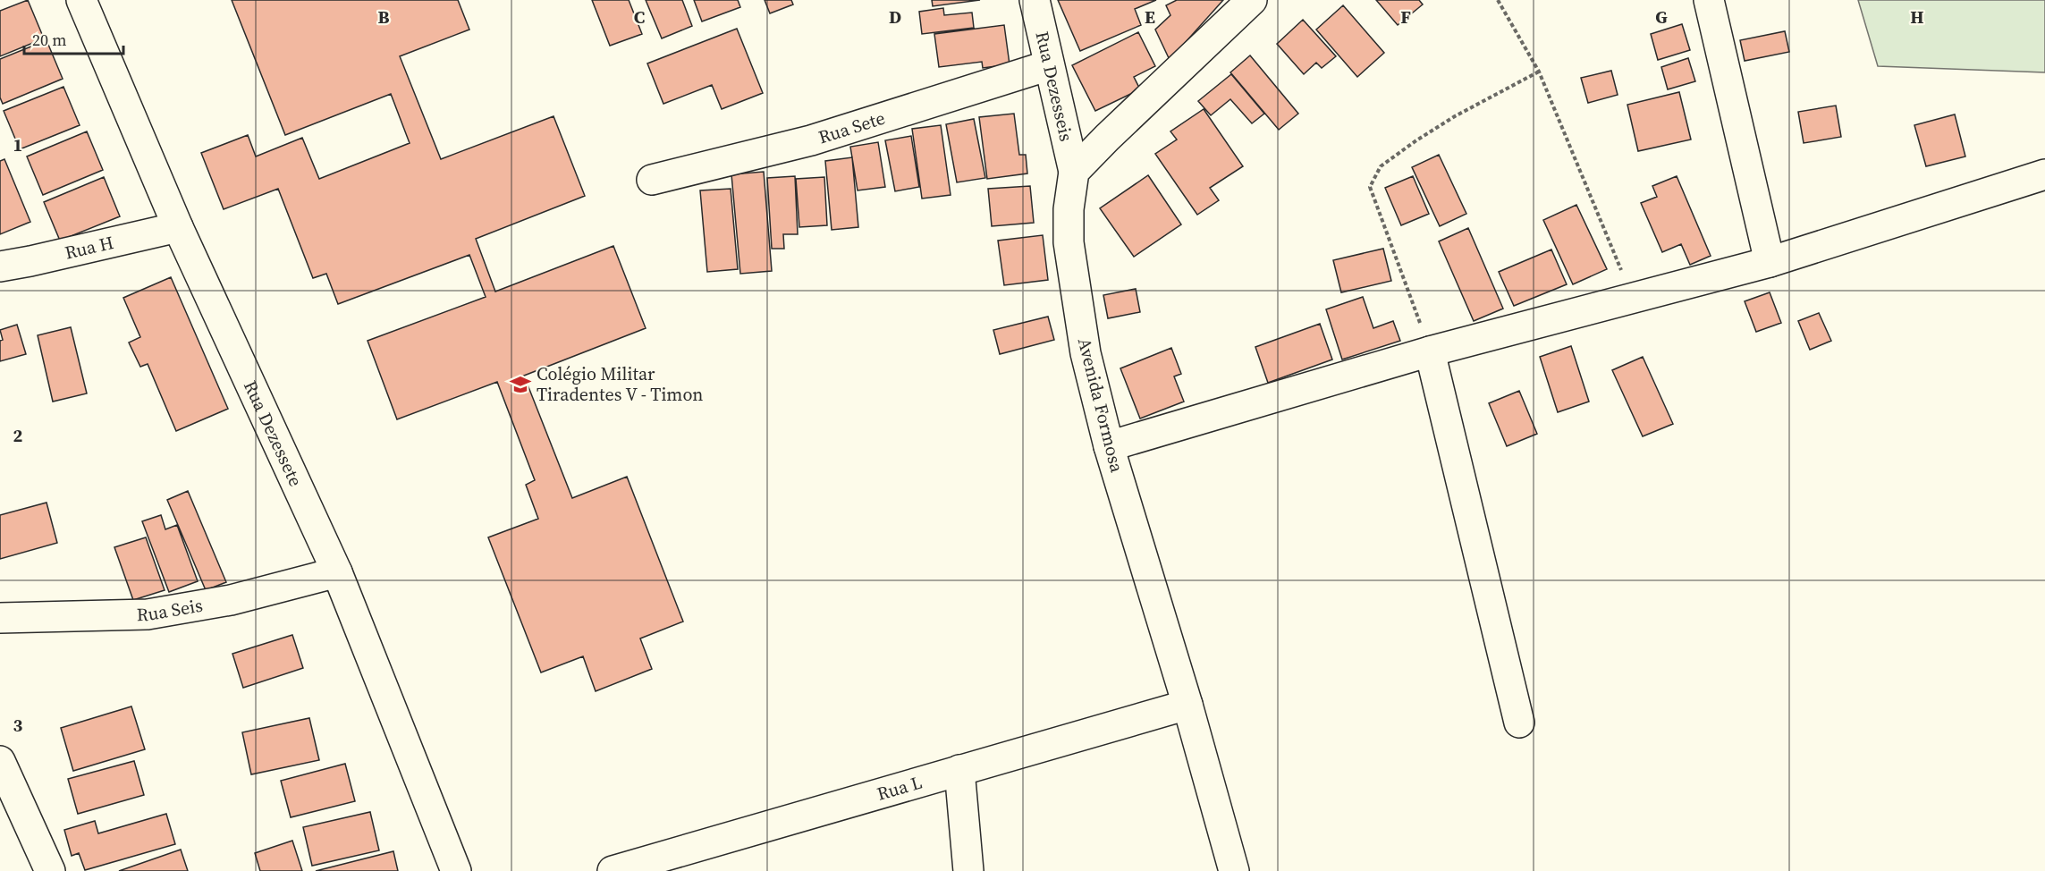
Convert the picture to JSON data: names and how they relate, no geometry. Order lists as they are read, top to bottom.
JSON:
{
  "streets": {
    "street": [
      "Rua Dezesseis",
      "Rua Sete",
      "Rua H",
      "Avenida Formosa",
      "Rua Dezessete",
      "Rua Seis",
      "Rua L"
    ]
  },
  "crossings": [
    ["Rua Dezesseis", "Rua Sete"],
    ["Rua Dezesseis", "Avenida Formosa"],
    ["Rua H", "Rua Dezessete"],
    ["Avenida Formosa", "Rua L"],
    ["Rua Dezessete", "Rua Seis"]
  ],
  "places": {
    "school or university": ["Colégio Militar Tiradentes V - Timon"]
  },
  "scale_bar": "20 m",
  "grid": {
    "columns": [
      "B",
      "C",
      "D",
      "E",
      "F",
      "G",
      "H"
    ],
    "rows": ["1", "2", "3"]
  }
}
